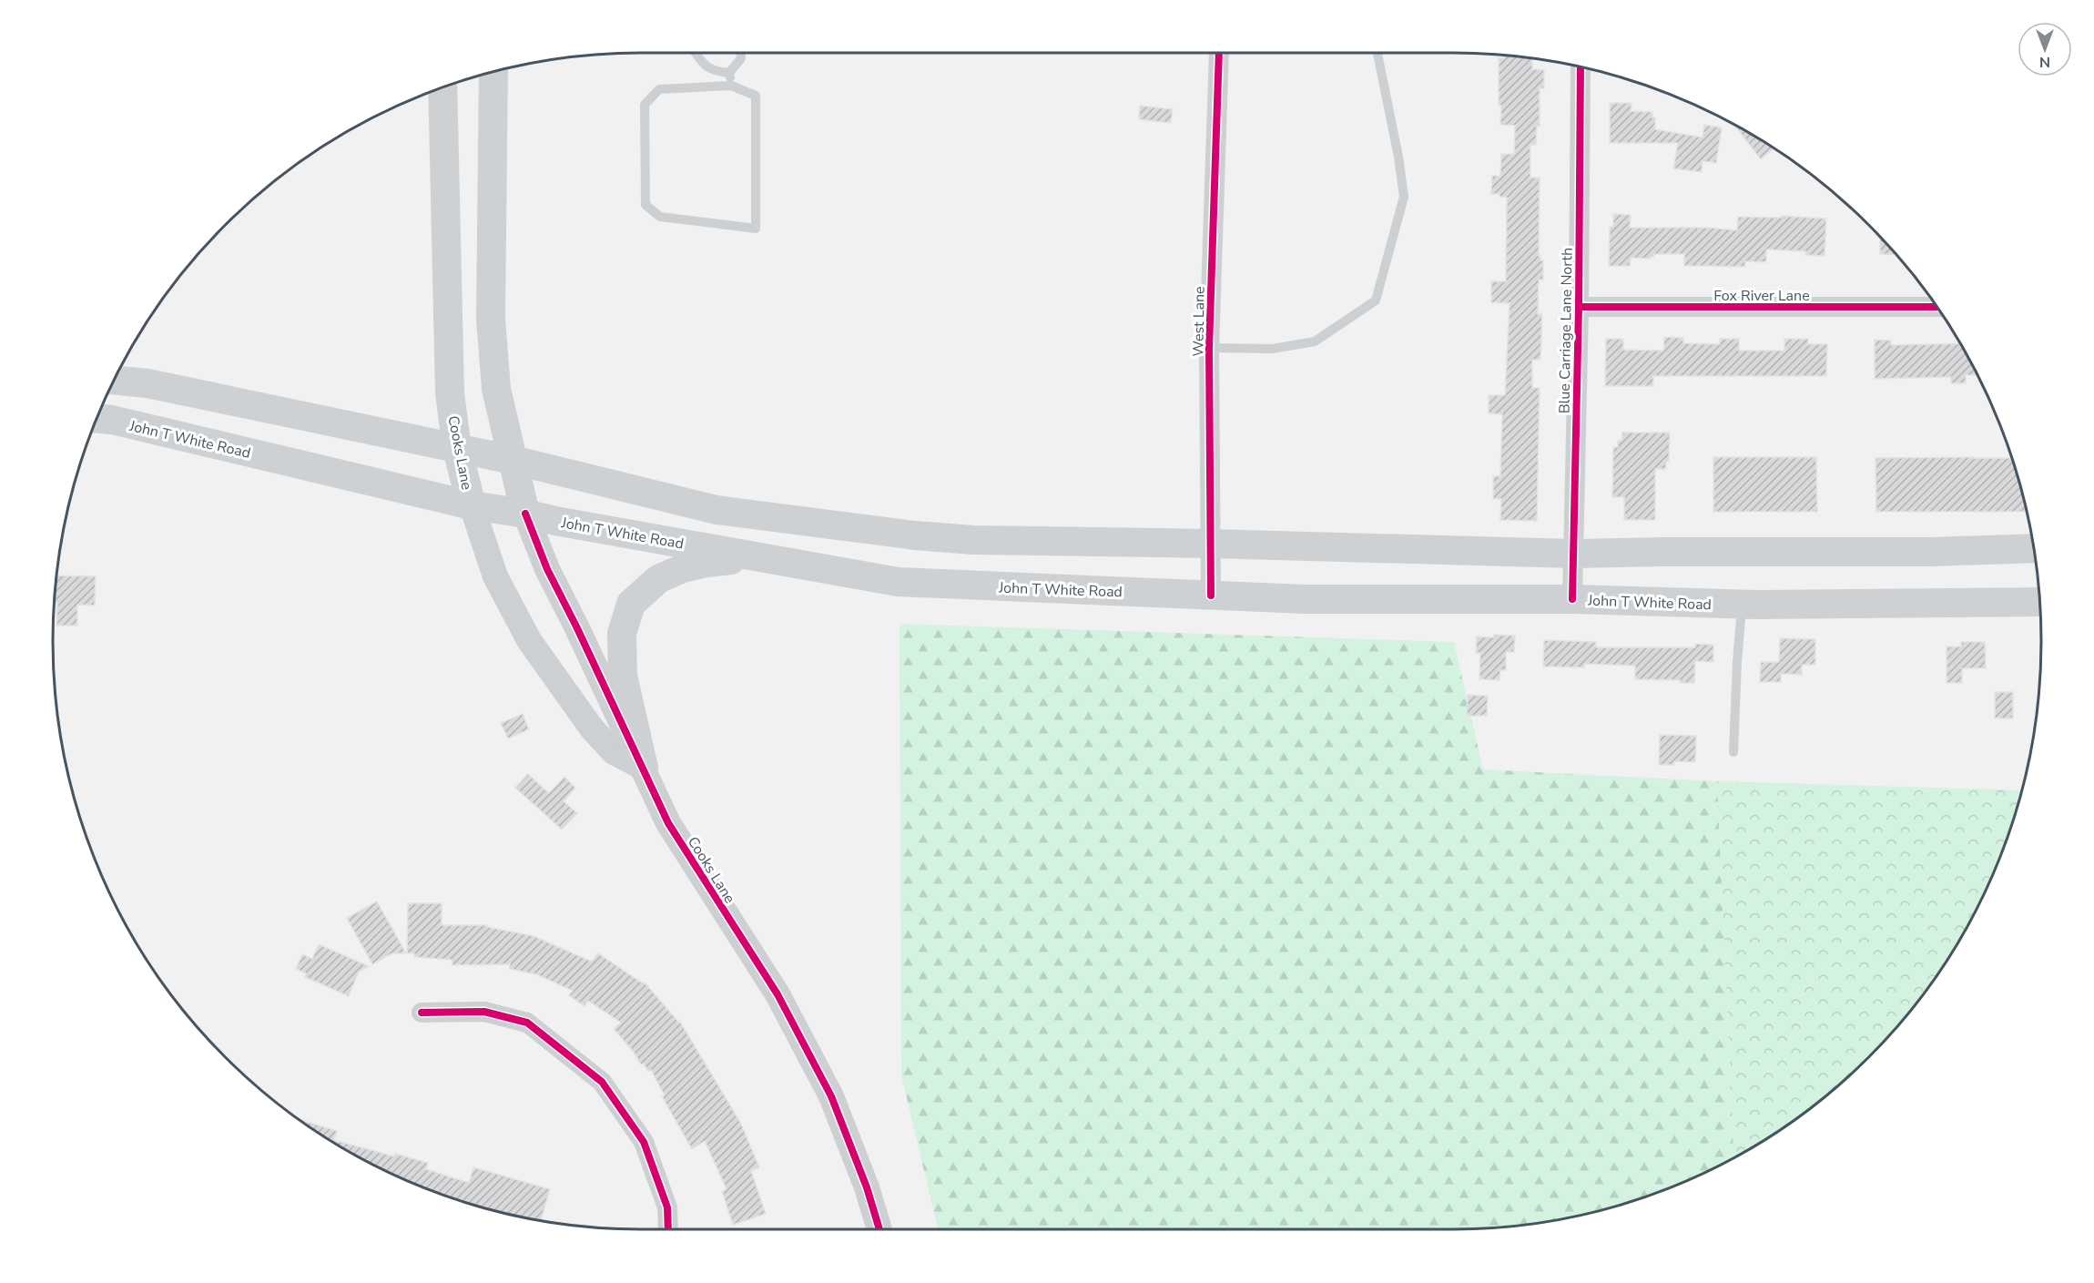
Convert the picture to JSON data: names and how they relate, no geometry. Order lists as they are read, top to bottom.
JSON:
{
  "streets": {
    "main road": ["John T White Road", "Cooks Lane"],
    "street": ["Fox River Lane", "West Lane", "Blue Carriage Lane North"]
  },
  "crossings": [
    ["Fox River Lane", "Blue Carriage Lane North"],
    ["West Lane", "John T White Road"],
    ["Blue Carriage Lane North", "John T White Road"],
    ["John T White Road", "Cooks Lane"]
  ],
  "north": "bottom"
}
